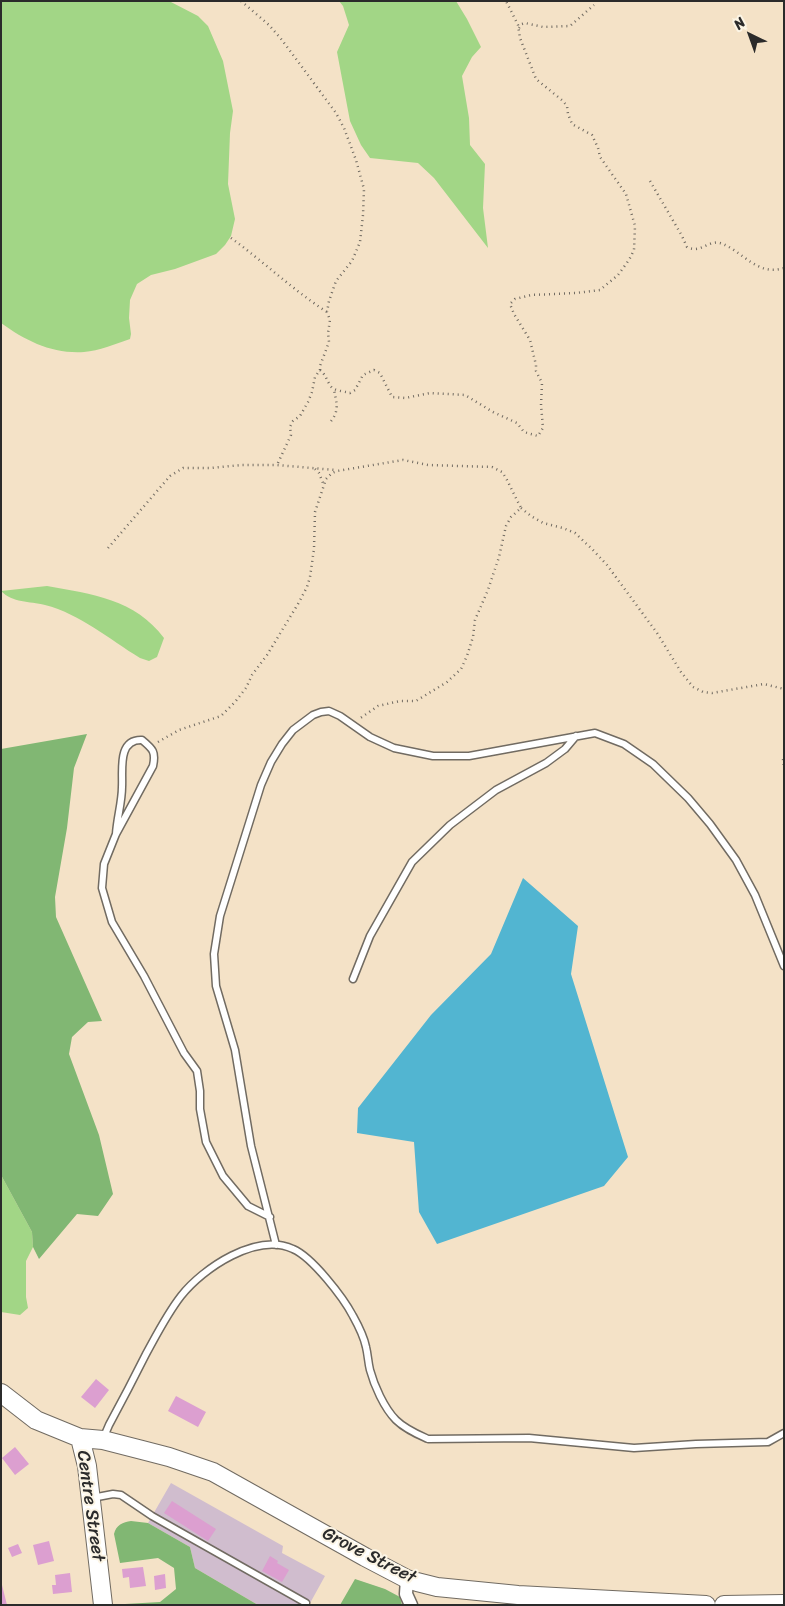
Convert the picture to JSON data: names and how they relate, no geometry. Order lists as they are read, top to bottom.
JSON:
{
  "streets": {
    "main road": ["Centre Street", "Grove Street"]
  },
  "crossings": [
    ["Centre Street", "Grove Street"]
  ],
  "north": "top left"
}
